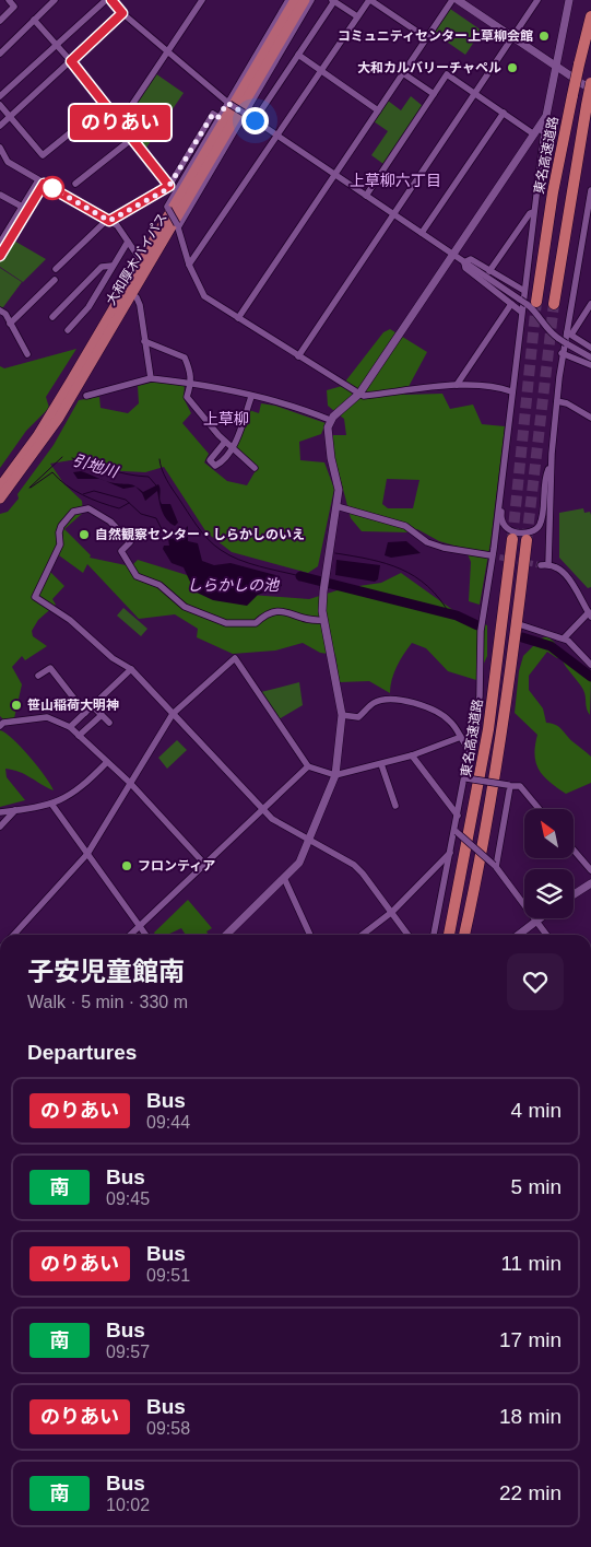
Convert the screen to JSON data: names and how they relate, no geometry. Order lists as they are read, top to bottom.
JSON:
{
  "streets": {
    "highway": ["東名高速道路", "大和厚木バイパス"]
  },
  "districts": ["上草柳六丁目", "上草柳"],
  "water": ["引地川", "しらかしの池"],
  "places": [
    "コミュニティセンター上草柳会館",
    "大和カルバリーチャペル",
    "自然観察センター・しらかしのいえ",
    "笹山稲荷大明神",
    "フロンティア"
  ],
  "lines": ["bus line のりあい"],
  "north": "top left",
  "page": {
    "on_map": "のりあい",
    "heading": [
      ["子安児童館南", "Walk · 5 min · 330 m"],
      "Departures"
    ],
    "list": [
      {
        "mark": "のりあい",
        "name": "Bus",
        "note": "09:44",
        "value": "4 min"
      },
      {
        "mark": "南",
        "name": "Bus",
        "note": "09:45",
        "value": "5 min"
      },
      {
        "mark": "のりあい",
        "name": "Bus",
        "note": "09:51",
        "value": "11 min"
      },
      {
        "mark": "南",
        "name": "Bus",
        "note": "09:57",
        "value": "17 min"
      },
      {
        "mark": "のりあい",
        "name": "Bus",
        "note": "09:58",
        "value": "18 min"
      },
      {
        "mark": "南",
        "name": "Bus",
        "note": "10:02",
        "value": "22 min"
      }
    ]
  }
}
